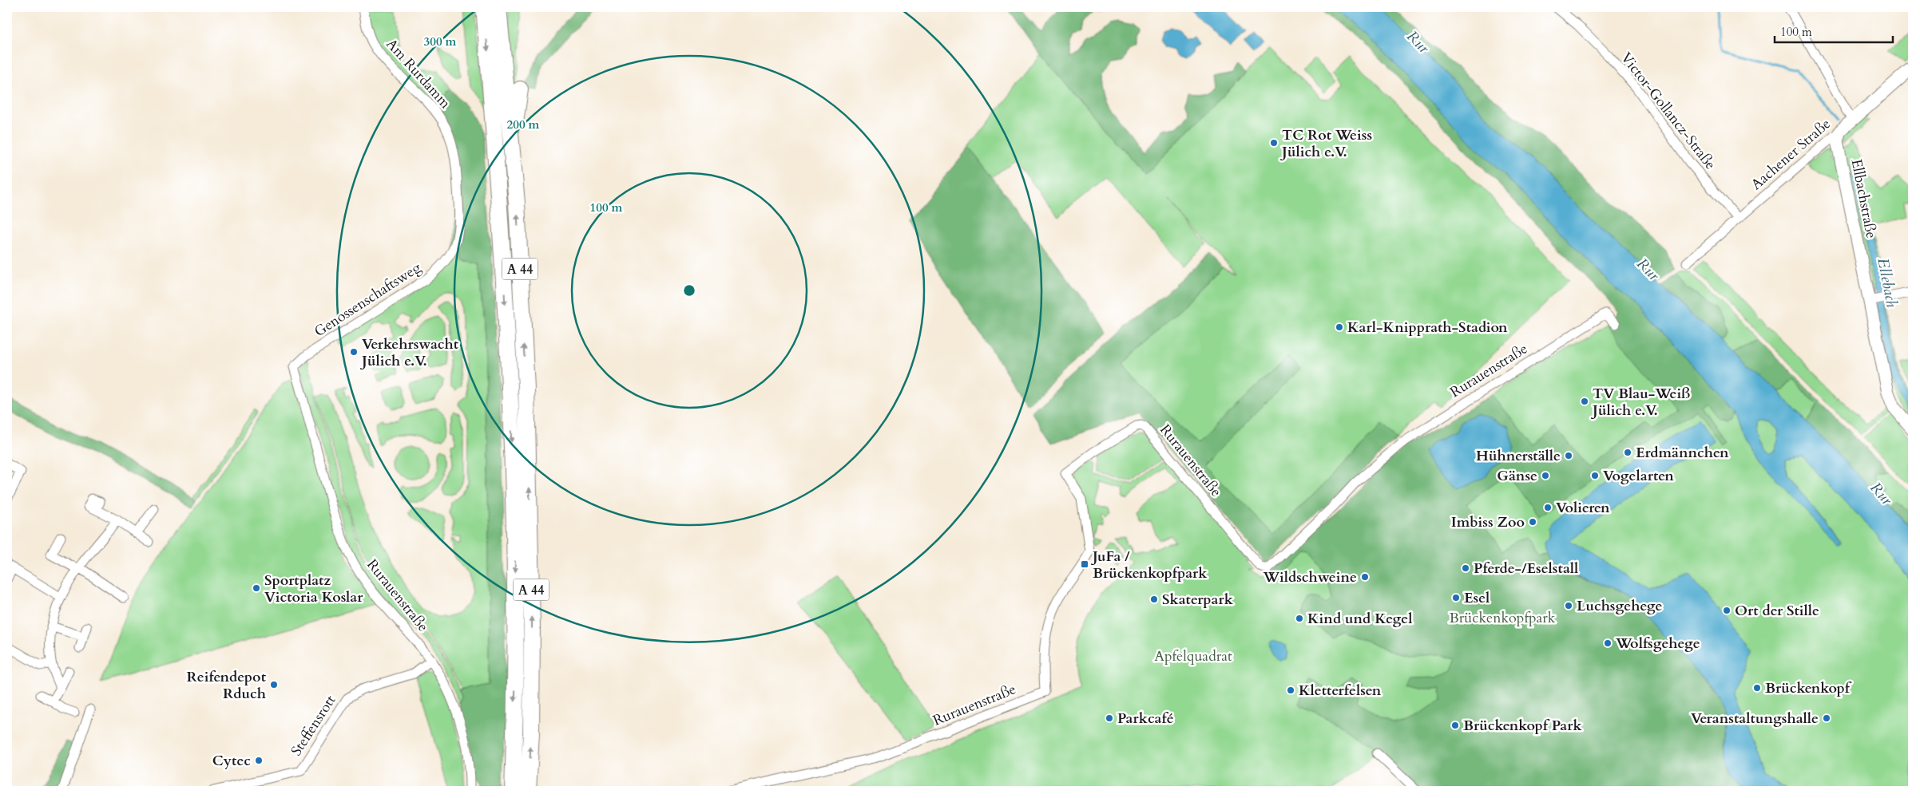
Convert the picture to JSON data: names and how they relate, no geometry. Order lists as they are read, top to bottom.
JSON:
{
  "streets": {
    "highway": ["A 44"],
    "main road": ["Aachener Straße", "Ellbachstraße"],
    "street": [
      "Am Rurdamm",
      "Victor-Gollancz-Straße",
      "Genossenschaftsweg",
      "Rurauenstraße",
      "Steffensrott"
    ]
  },
  "crossings": [
    ["Am Rurdamm", "Genossenschaftsweg"],
    ["Victor-Gollancz-Straße", "Aachener Straße"],
    ["Aachener Straße", "Ellbachstraße"],
    ["Genossenschaftsweg", "Rurauenstraße"],
    ["Rurauenstraße", "Steffensrott"]
  ],
  "water": ["Rur", "Ellebach"],
  "parks": ["Brückenkopfpark", "Apfelquadrat"],
  "places": {
    "other": [
      "TC Rot Weiss Jülich e.V.",
      "Karl-Knipprath-Stadion",
      "Verkehrswacht Jülich e.V.",
      "TV Blau-Weiß Jülich e.V.",
      "Erdmännchen",
      "Hühnerställe",
      "Gänse",
      "Vogelarten",
      "Volieren",
      "Imbiss Zoo",
      "Pferde-/Eselstall",
      "Wildschweine",
      "Sportplatz Victoria Koslar",
      "Esel",
      "Skaterpark",
      "Luchsgehege",
      "Ort der Stille",
      "Kind und Kegel",
      "Wolfsgehege",
      "Reifendepot Rduch",
      "Brückenkopf",
      "Kletterfelsen",
      "Parkcafé",
      "Veranstaltungshalle",
      "Brückenkopf Park",
      "Cytec"
    ],
    "transit": ["JuFa / Brückenkopfpark"]
  },
  "scale_bar": "100 m",
  "rings": ["300 m", "200 m", "100 m"]
}
